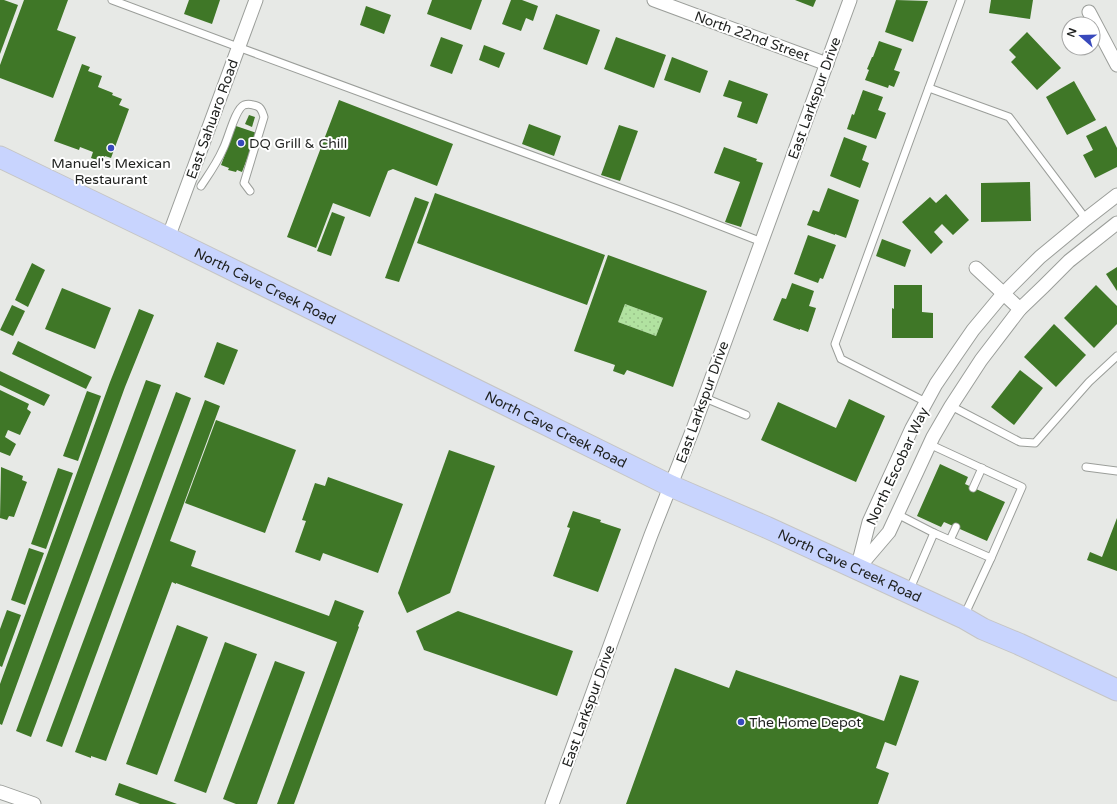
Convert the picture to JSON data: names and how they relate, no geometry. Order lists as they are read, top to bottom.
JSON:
{
  "streets": {
    "main road": ["North Cave Creek Road"],
    "street": [
      "North 22nd Street",
      "East Larkspur Drive",
      "East Sahuaro Road",
      "North Escobar Way"
    ]
  },
  "crossings": [
    ["North 22nd Street", "East Larkspur Drive"],
    ["East Larkspur Drive", "North Cave Creek Road"],
    ["East Sahuaro Road", "North Cave Creek Road"],
    ["North Cave Creek Road", "North Escobar Way"]
  ],
  "places": ["DQ Grill & Chill", "Manuel's Mexican Restaurant", "The Home Depot"],
  "north": "left"
}
